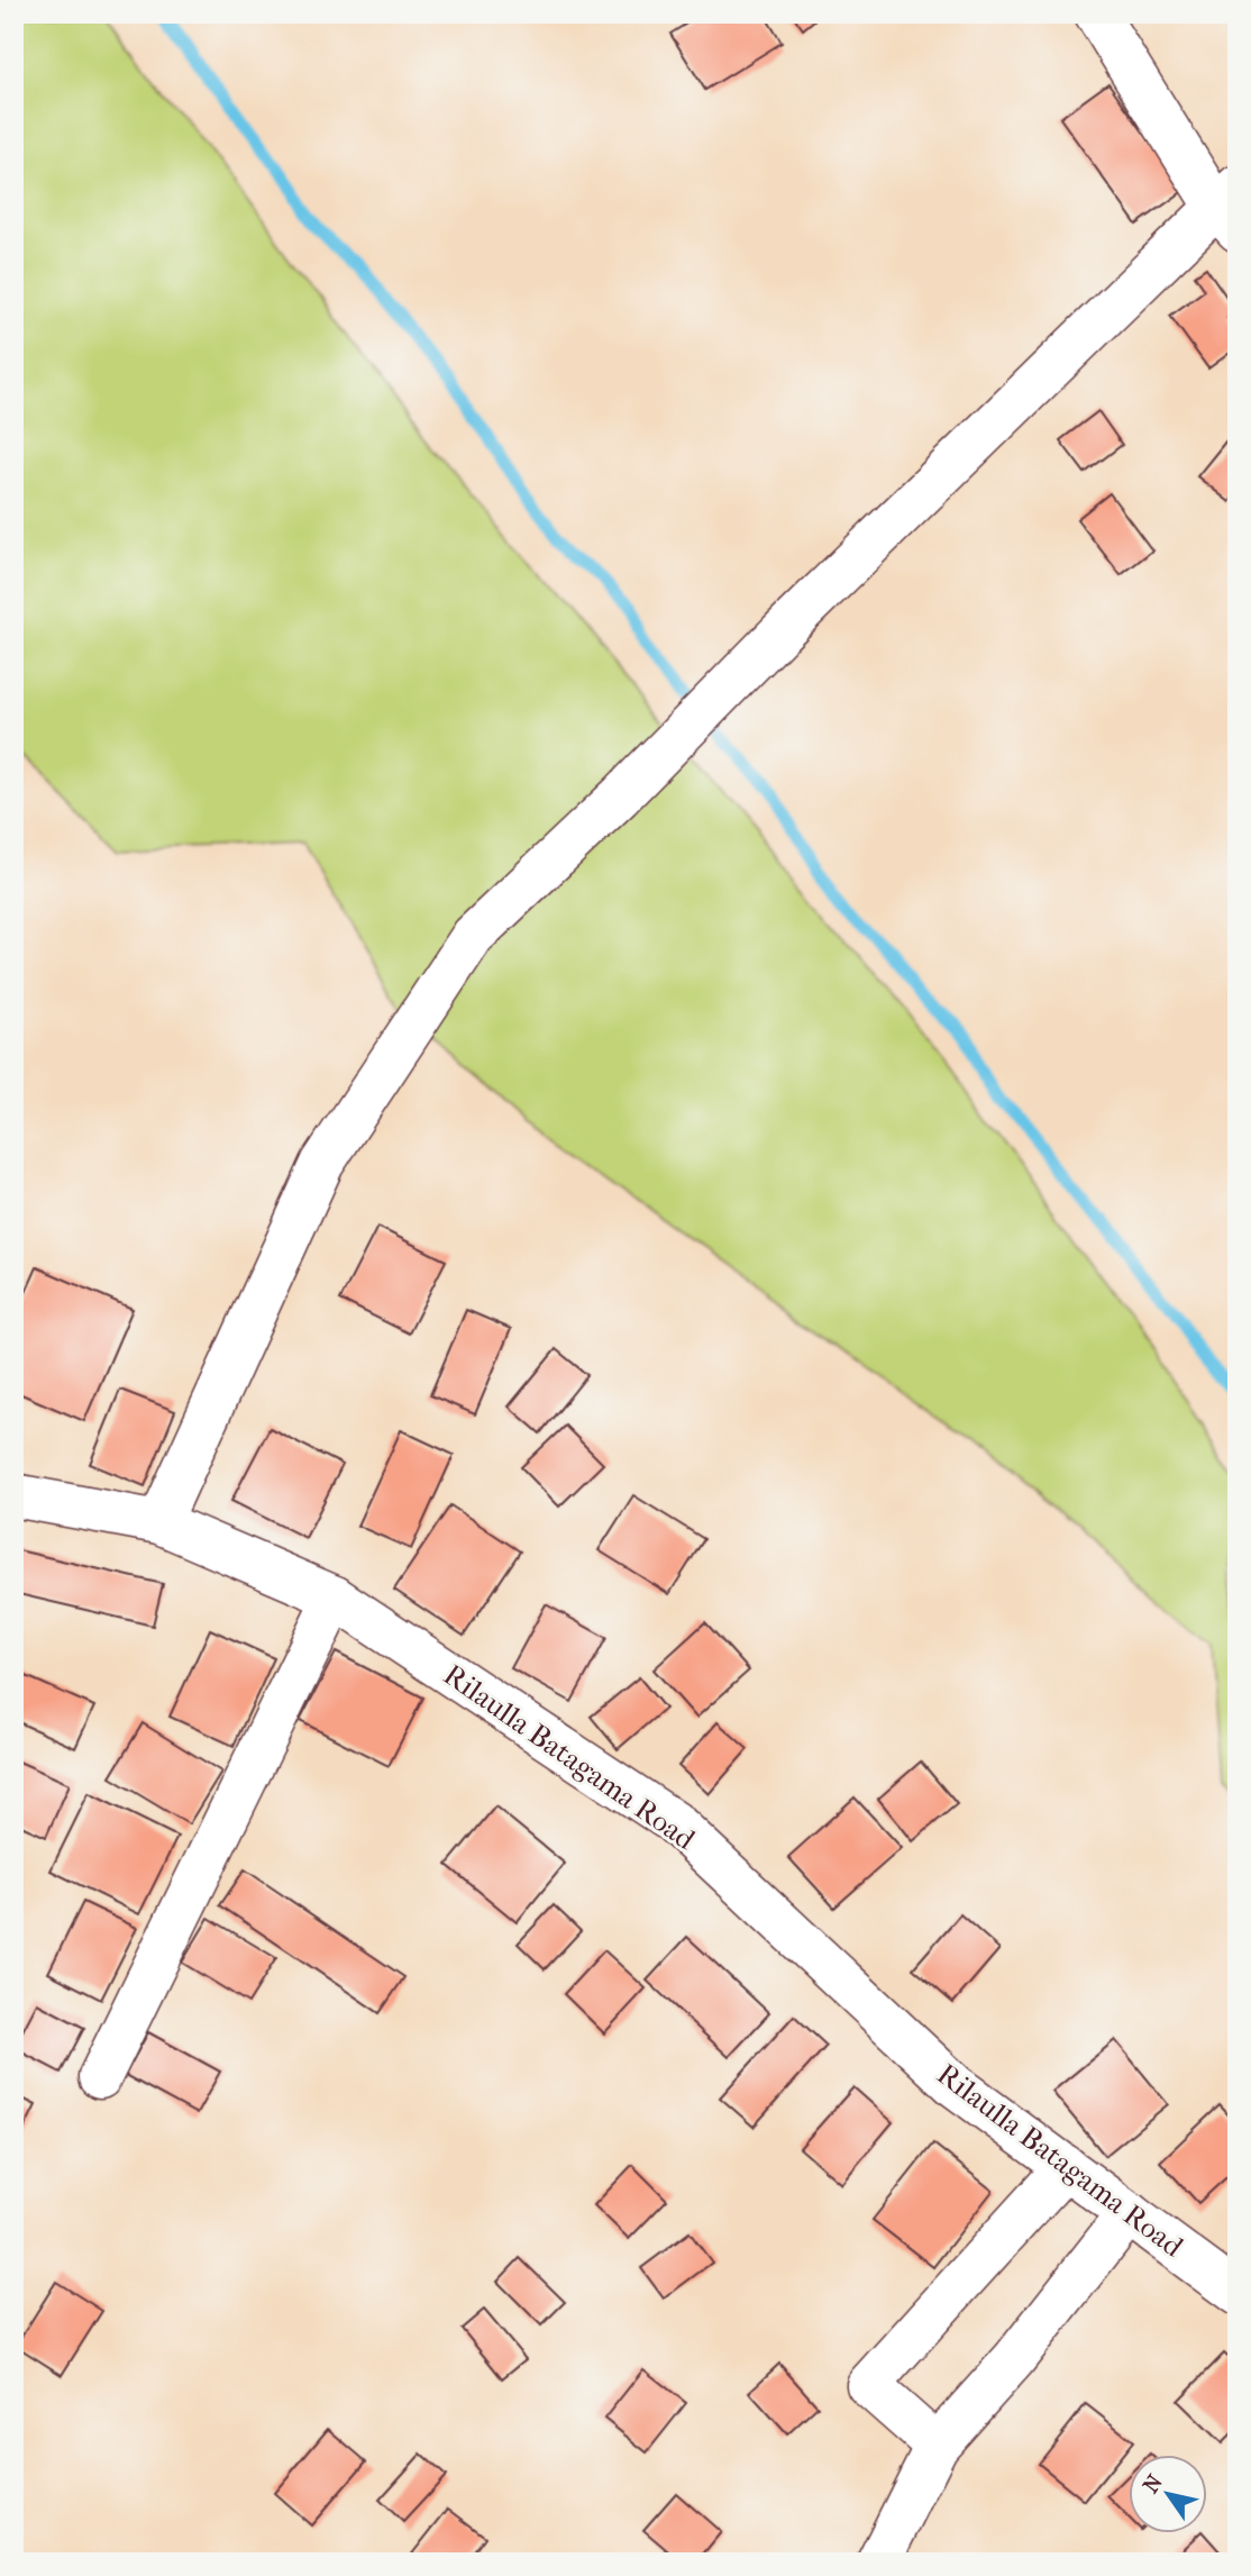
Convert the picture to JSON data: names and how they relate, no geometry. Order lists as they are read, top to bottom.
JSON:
{
  "streets": {
    "street": ["Rilaulla Batagama Road"]
  },
  "north": "top left"
}
